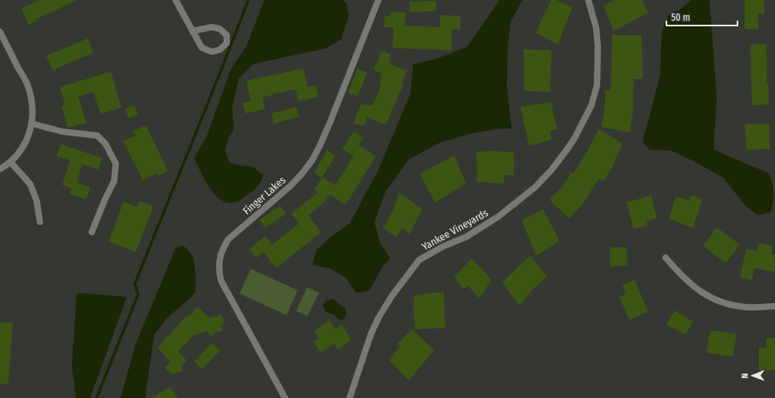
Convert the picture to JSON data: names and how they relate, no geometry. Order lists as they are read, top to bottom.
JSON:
{
  "streets": {
    "street": ["Finger Lakes", "Yankee Vineyards"]
  },
  "scale_bar": "50 m",
  "north": "left"
}
